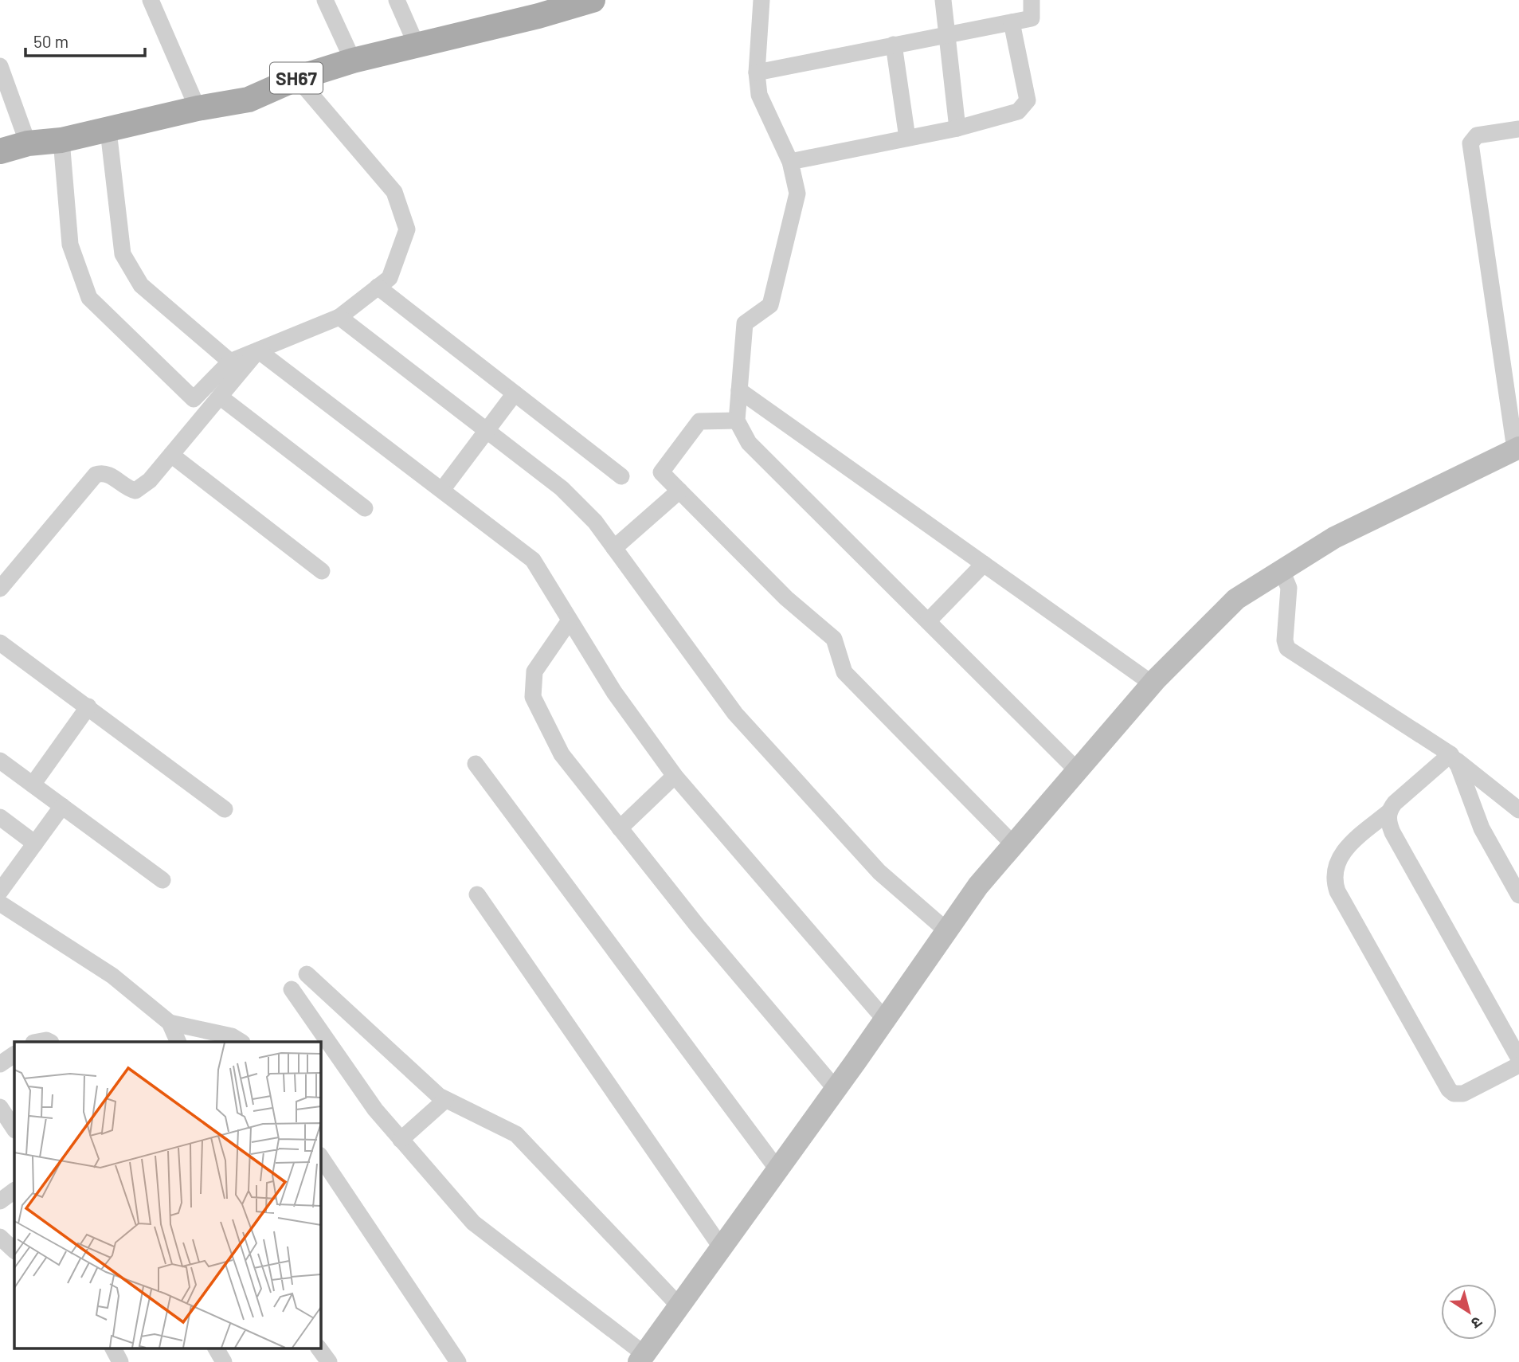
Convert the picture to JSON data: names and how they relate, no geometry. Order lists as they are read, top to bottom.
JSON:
{
  "streets": {
    "main road": ["SH67"]
  },
  "scale_bar": "50 m",
  "north": "bottom right"
}
